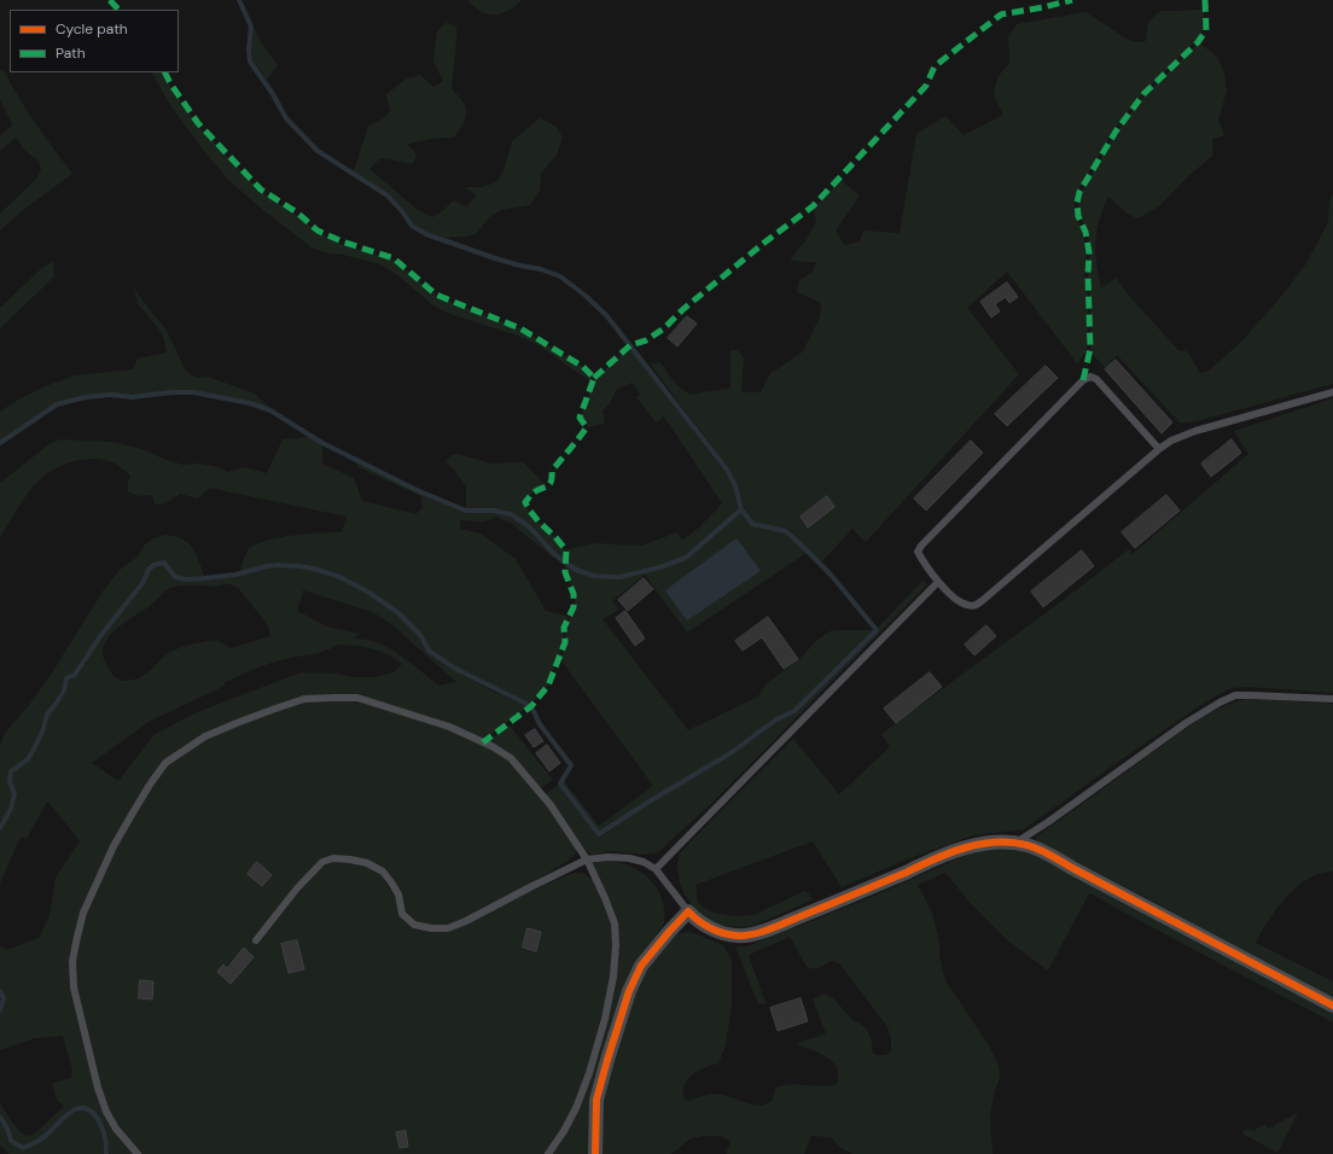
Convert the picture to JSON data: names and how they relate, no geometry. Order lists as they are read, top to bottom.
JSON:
{
  "legend": ["Cycle path", "Path"]
}
